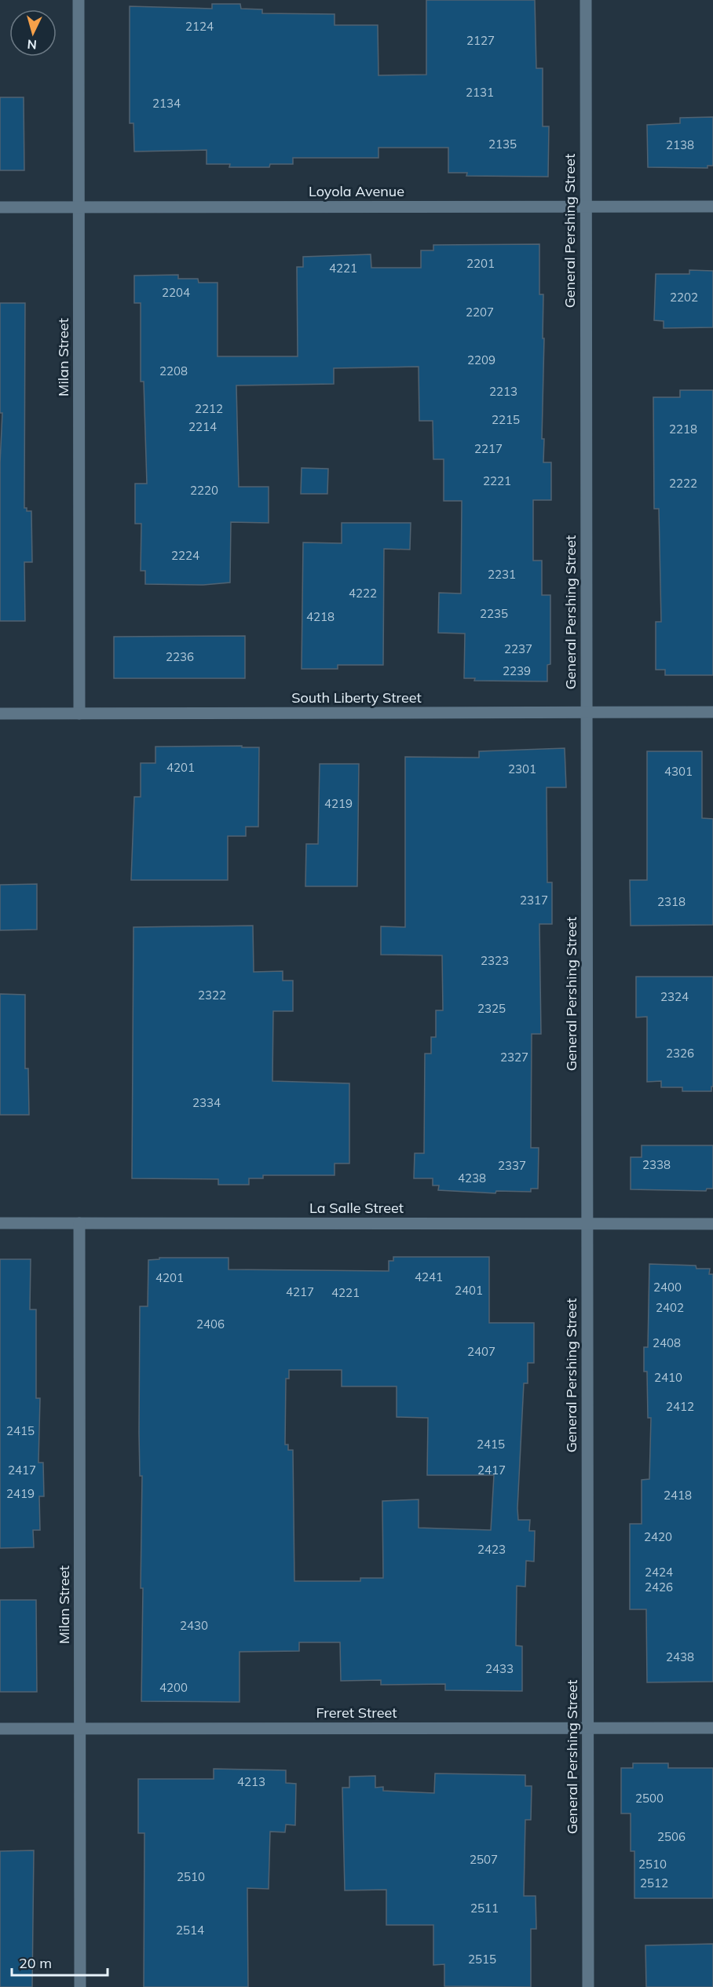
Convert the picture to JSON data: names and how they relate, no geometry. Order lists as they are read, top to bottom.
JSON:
{
  "streets": {
    "street": [
      "Loyola Avenue",
      "General Pershing Street",
      "Milan Street",
      "South Liberty Street",
      "La Salle Street",
      "Freret Street"
    ]
  },
  "crossings": [
    ["Loyola Avenue", "General Pershing Street"],
    ["Loyola Avenue", "Milan Street"],
    ["General Pershing Street", "South Liberty Street"],
    ["General Pershing Street", "La Salle Street"],
    ["General Pershing Street", "Freret Street"],
    ["Milan Street", "South Liberty Street"],
    ["Milan Street", "La Salle Street"],
    ["Milan Street", "Freret Street"]
  ],
  "house_numbers": [
    "2124",
    "2127",
    "2131",
    "2134",
    "2135",
    "2138",
    "2201",
    "4221",
    "2204",
    "2202",
    "2207",
    "2209",
    "2208",
    "2213",
    "2212",
    "2215",
    "2214",
    "2218",
    "2217",
    "2221",
    "2222",
    "2220",
    "2224",
    "2231",
    "4222",
    "2235",
    "4218",
    "2237",
    "2236",
    "2239",
    "4201",
    "2301",
    "4301",
    "4219",
    "2317",
    "2318",
    "2323",
    "2322",
    "2324",
    "2325",
    "2326",
    "2327",
    "2334",
    "2338",
    "2337",
    "4238",
    "4241",
    "4201",
    "2400",
    "2401",
    "4217",
    "4221",
    "2402",
    "2406",
    "2408",
    "2407",
    "2410",
    "2412",
    "2415",
    "2415",
    "2417",
    "2417",
    "2419",
    "2418",
    "2420",
    "2423",
    "2424",
    "2426",
    "2430",
    "2438",
    "2433",
    "4200",
    "4213",
    "2500",
    "2506",
    "2507",
    "2510",
    "2510",
    "2512",
    "2511",
    "2514",
    "2515"
  ],
  "scale_bar": "20 m",
  "north": "bottom"
}
